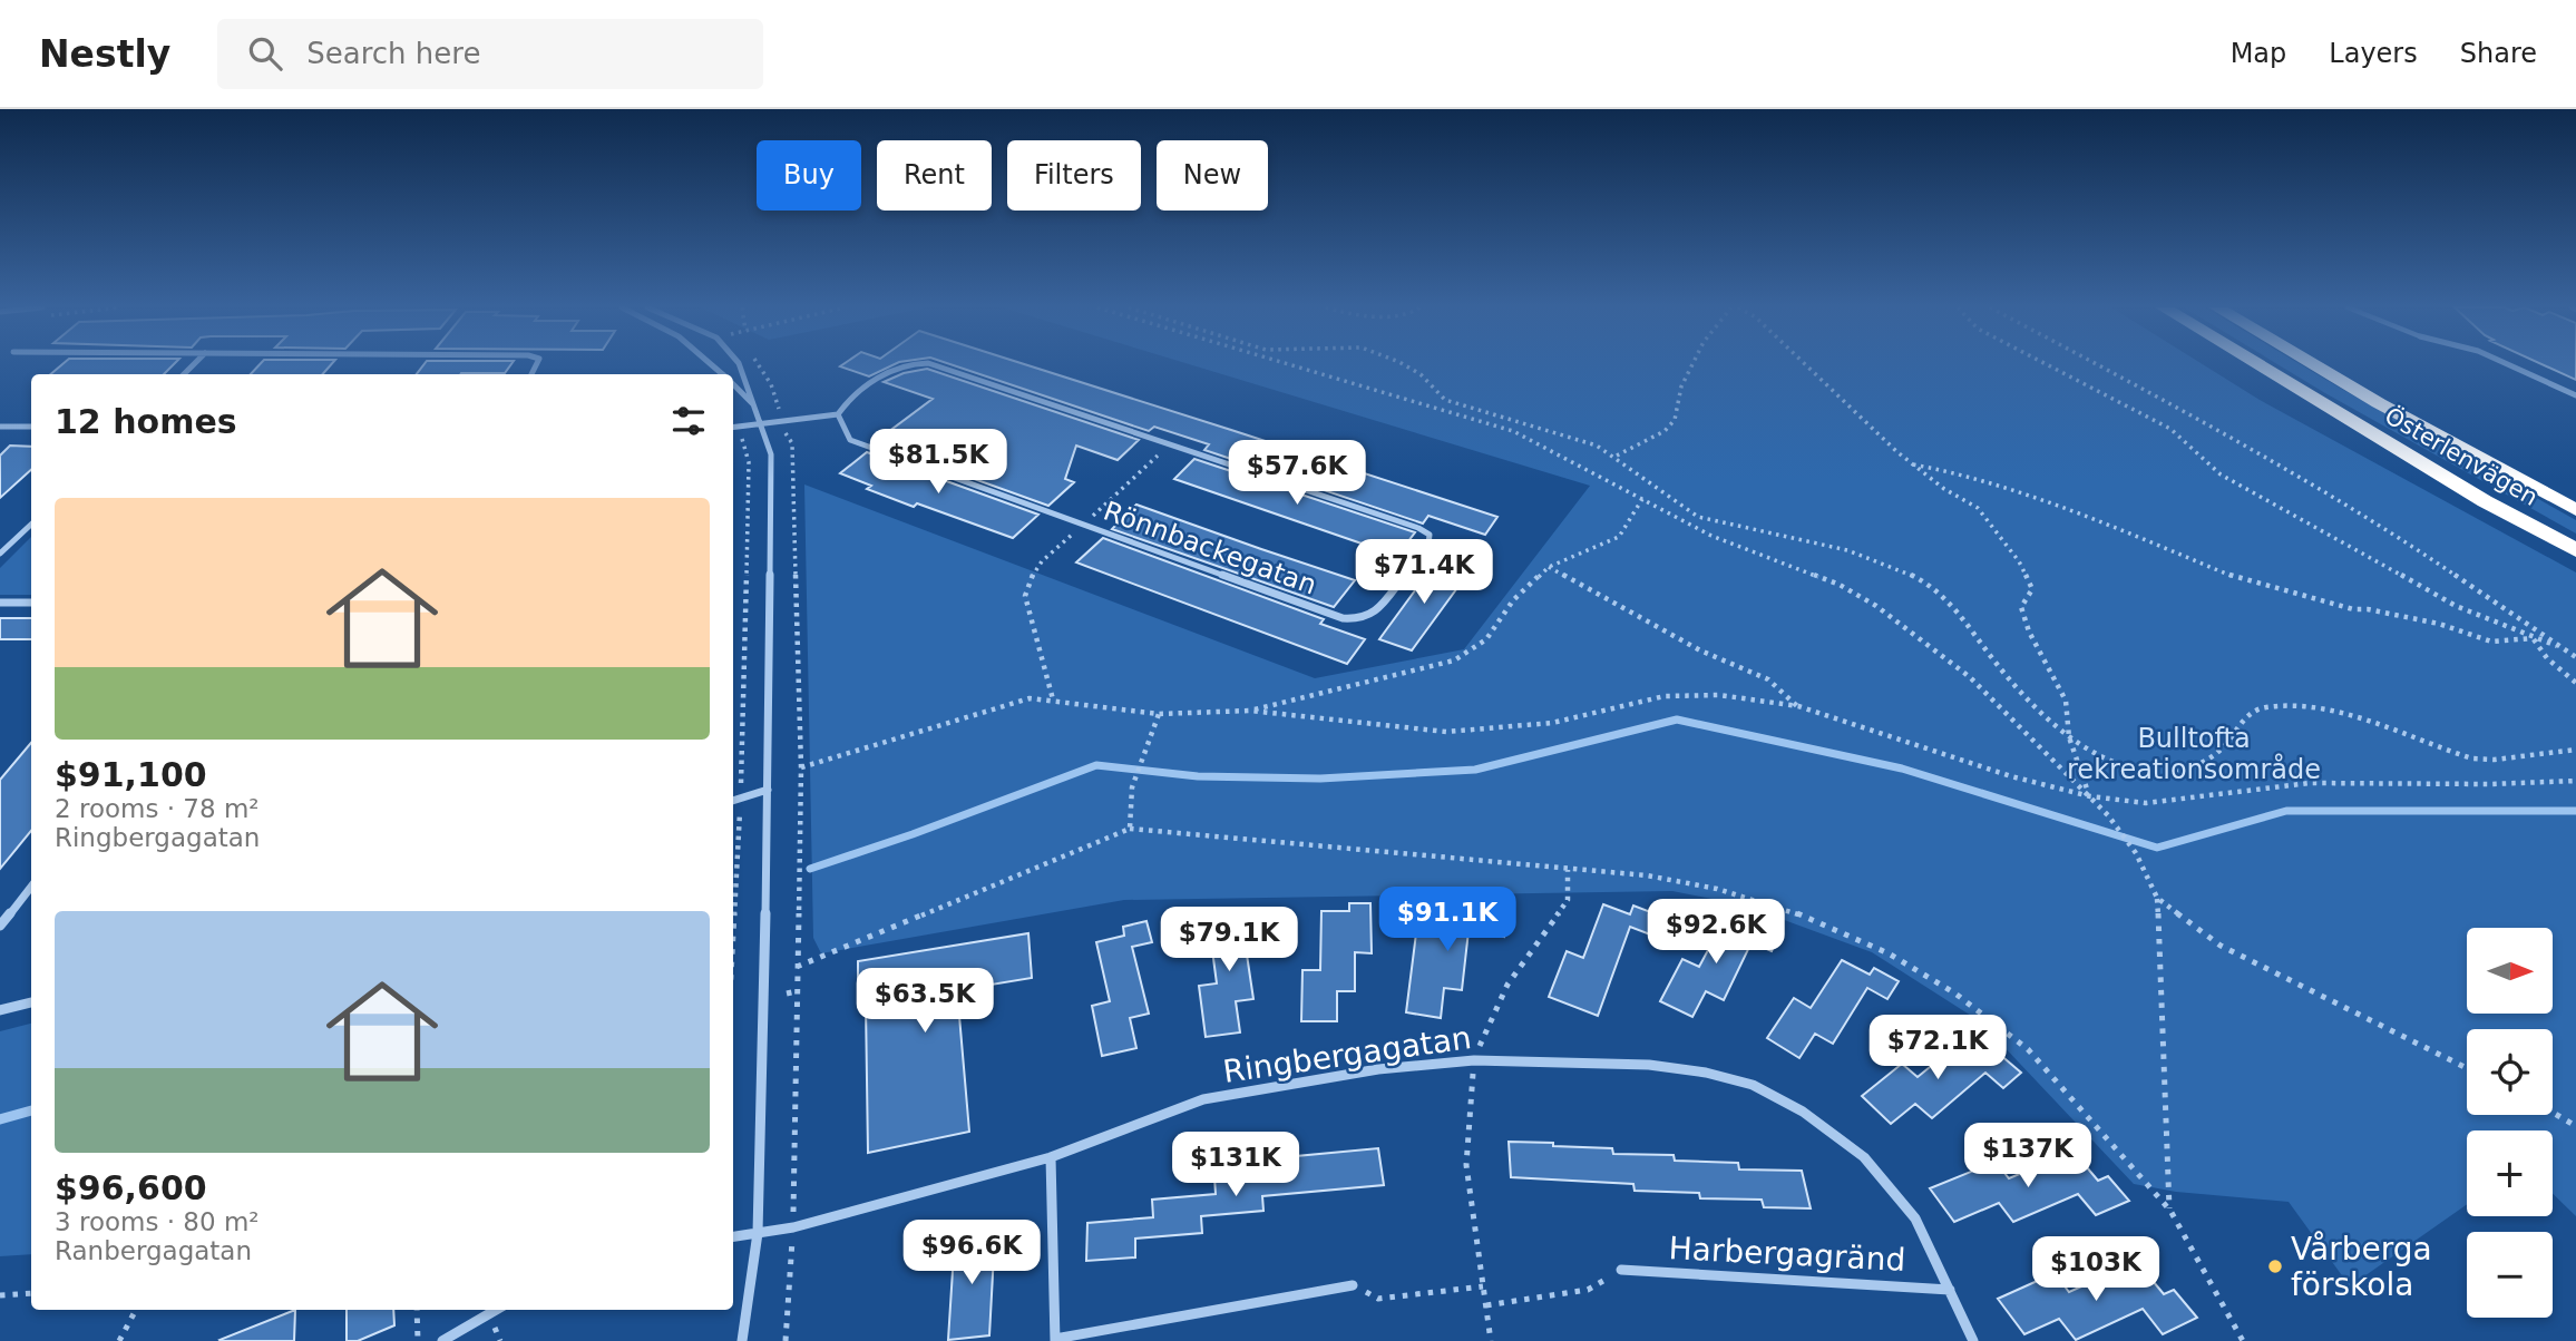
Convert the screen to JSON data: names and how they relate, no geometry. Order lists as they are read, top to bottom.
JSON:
{
  "streets": {
    "highway": ["Österlenvägen"],
    "street": ["Rönnbackegatan", "Ringbergagatan", "Harbergagränd"]
  },
  "crossings": [
    ["Ringbergagatan", "Harbergagränd"]
  ],
  "parks": ["Bulltofta rekreationsområde"],
  "places": ["Vårberga förskola"],
  "north": "right",
  "page": {
    "header": "Nestly",
    "search": "Search here",
    "nav": ["Map", "Layers", "Share"],
    "chip": [
      "Buy",
      "Rent",
      "Filters",
      "New"
    ],
    "heading": "12 homes",
    "price": [
      "$81.5K",
      "$57.6K",
      "$71.4K",
      "$91.1K",
      "$92.6K",
      "$79.1K",
      "$63.5K",
      "$72.1K",
      "$137K",
      "$131K",
      "$96.6K",
      "$103K"
    ],
    "list": [
      {
        "name": "$91,100",
        "note": "2 rooms · 78 m² · Ringbergagatan"
      },
      {
        "name": "$96,600",
        "note": "3 rooms · 80 m² · Ranbergagatan"
      }
    ],
    "map_buttons": ["+", "−"]
  }
}
